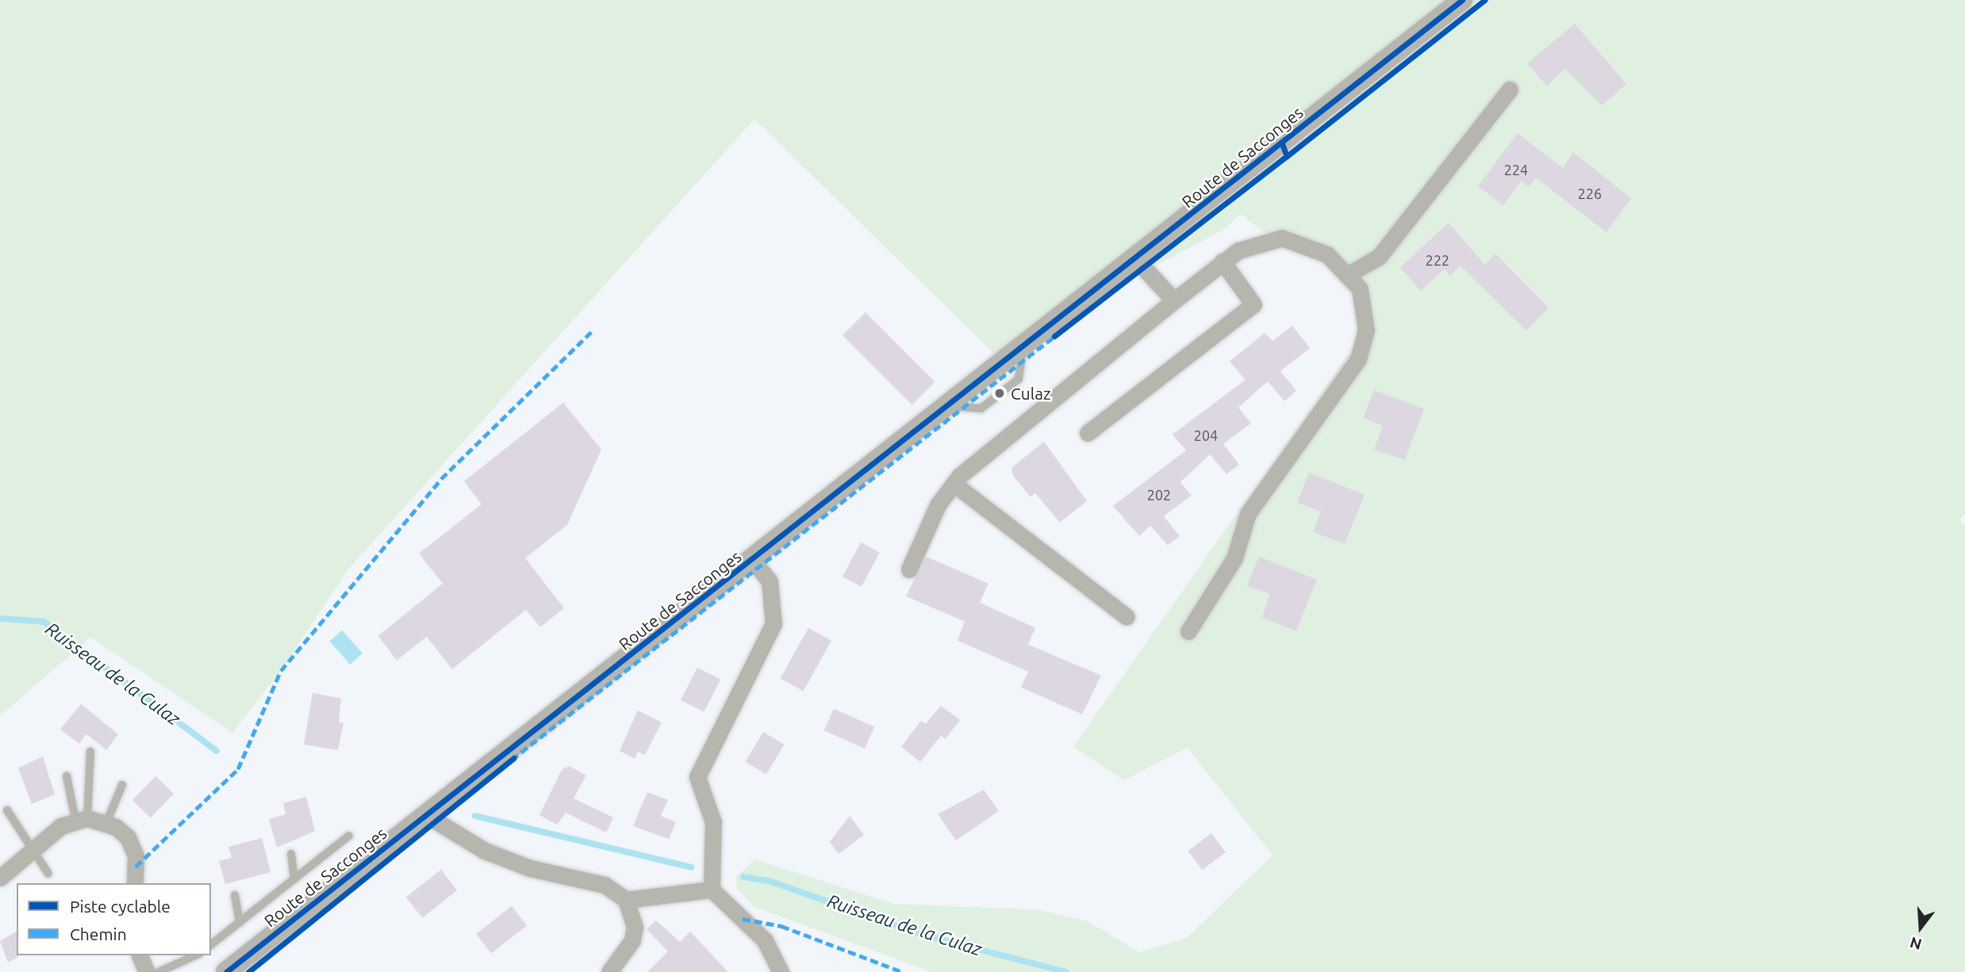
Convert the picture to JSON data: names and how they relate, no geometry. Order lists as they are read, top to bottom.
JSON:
{
  "streets": {
    "street": ["Route de Sacconges"]
  },
  "water": ["Ruisseau de la Culaz"],
  "places": ["Culaz"],
  "house_numbers": [
    "224",
    "226",
    "222",
    "204",
    "202"
  ],
  "legend": ["Piste cyclable", "Chemin"],
  "north": "bottom"
}
